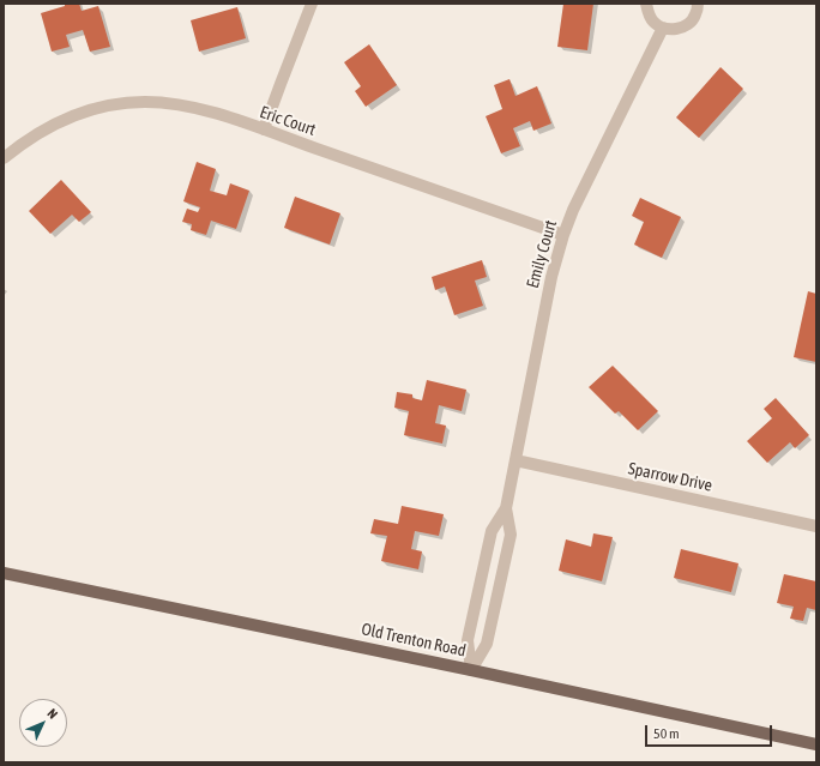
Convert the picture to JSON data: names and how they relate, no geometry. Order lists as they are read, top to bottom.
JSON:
{
  "streets": {
    "main road": ["Old Trenton Road"],
    "street": ["Eric Court", "Emily Court", "Sparrow Drive"]
  },
  "crossings": [
    ["Eric Court", "Emily Court"],
    ["Emily Court", "Sparrow Drive"],
    ["Emily Court", "Old Trenton Road"]
  ],
  "scale_bar": "50 m",
  "north": "top right"
}
